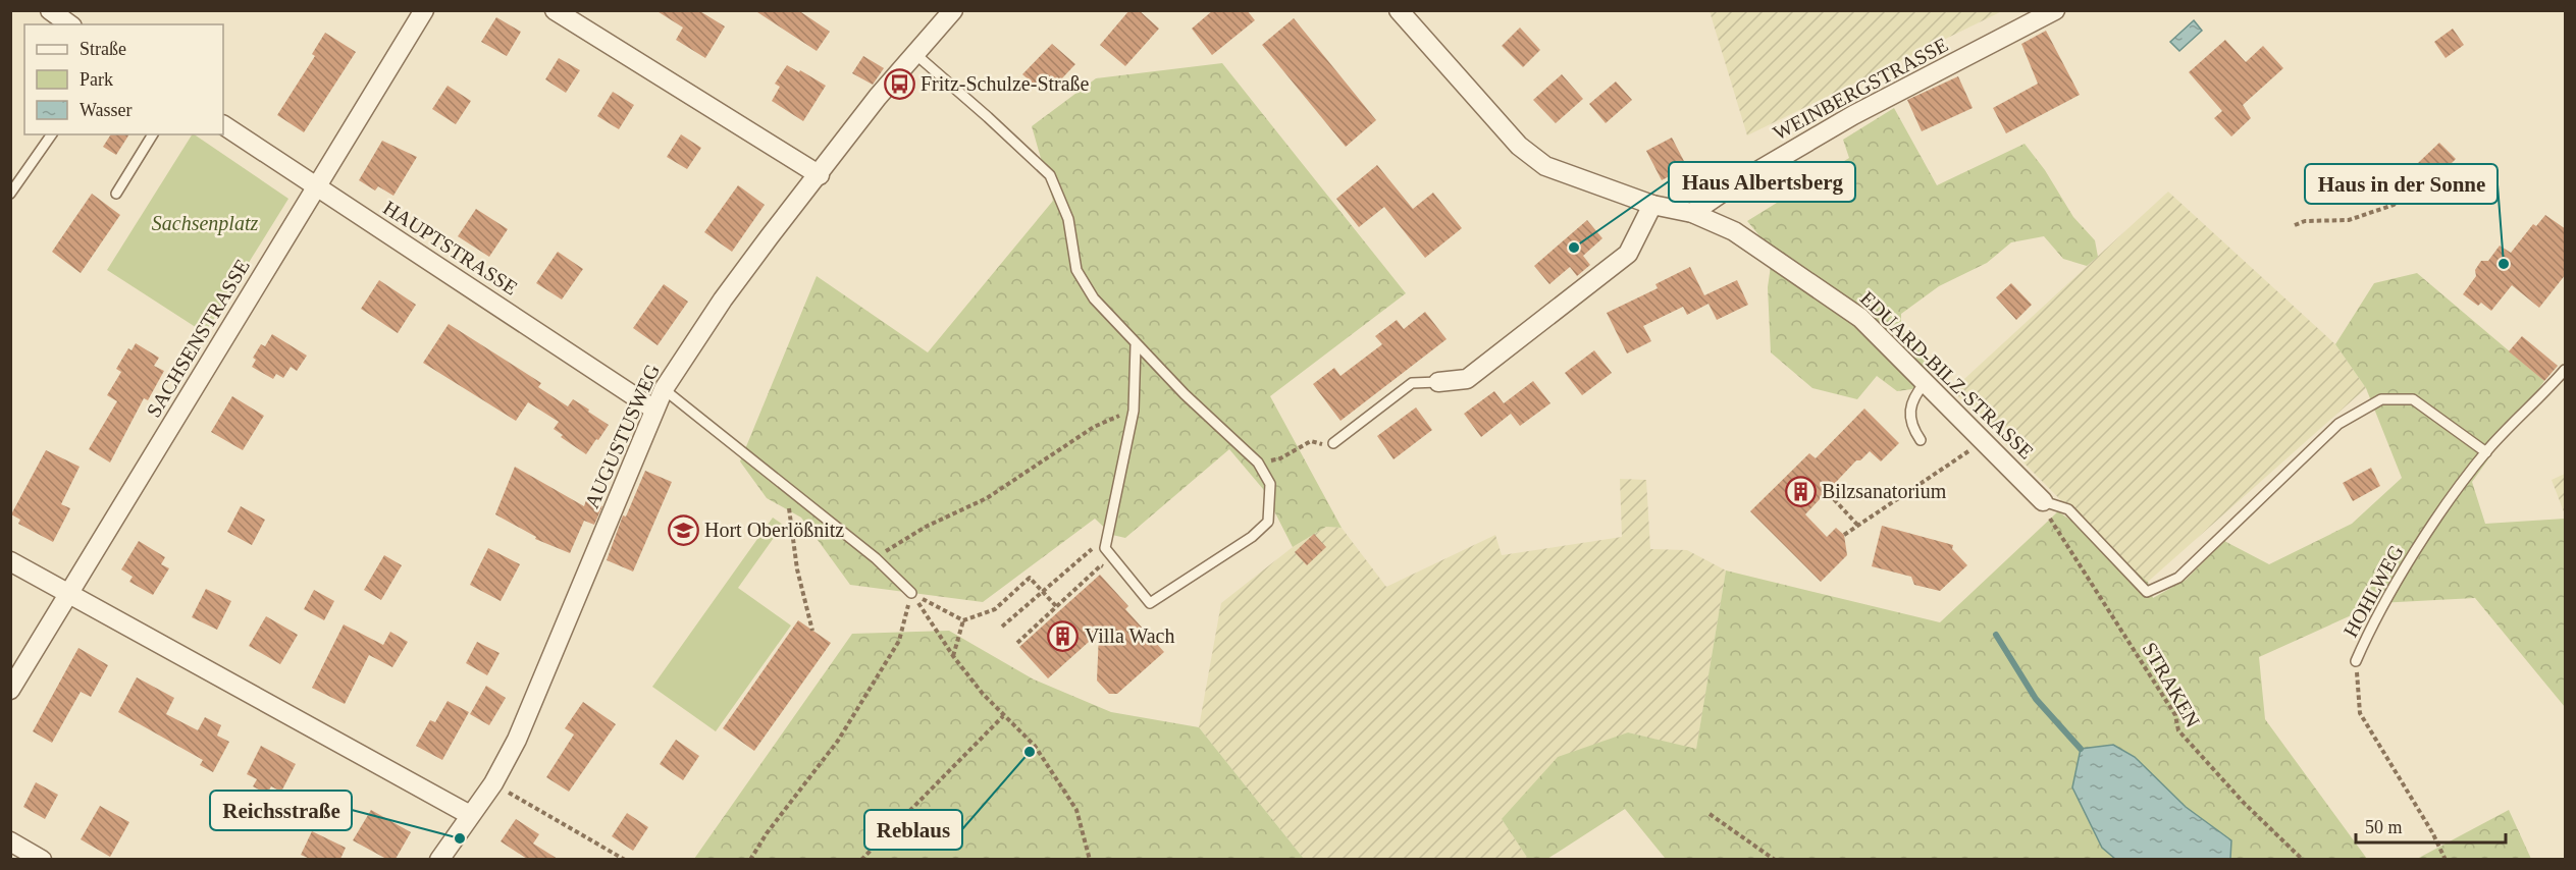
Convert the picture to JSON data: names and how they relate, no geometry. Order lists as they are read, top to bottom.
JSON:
{
  "streets": {
    "street": [
      "WEINBERGSTRASSE",
      "HAUPTSTRASSE",
      "SACHSENSTRASSE",
      "EDUARD-BILZ-STRASSE",
      "AUGUSTUSWEG"
    ],
    "lane": ["HOHLWEG"],
    "path": ["STRAKEN"]
  },
  "crossings": [
    ["WEINBERGSTRASSE", "EDUARD-BILZ-STRASSE"],
    ["HAUPTSTRASSE", "SACHSENSTRASSE"],
    ["HAUPTSTRASSE", "AUGUSTUSWEG"],
    ["EDUARD-BILZ-STRASSE", "STRAKEN"]
  ],
  "parks": ["Sachsenplatz"],
  "places": {
    "bus stop": ["Fritz-Schulze-Straße"],
    "other": [
      "Haus Albertsberg",
      "Haus in der Sonne",
      "Reblaus",
      "Reichsstraße"
    ],
    "building": ["Bilzsanatorium", "Villa Wach"],
    "school or university": ["Hort Oberlößnitz"]
  },
  "legend": ["Straße", "Park", "Wasser"],
  "scale_bar": "50 m"
}
